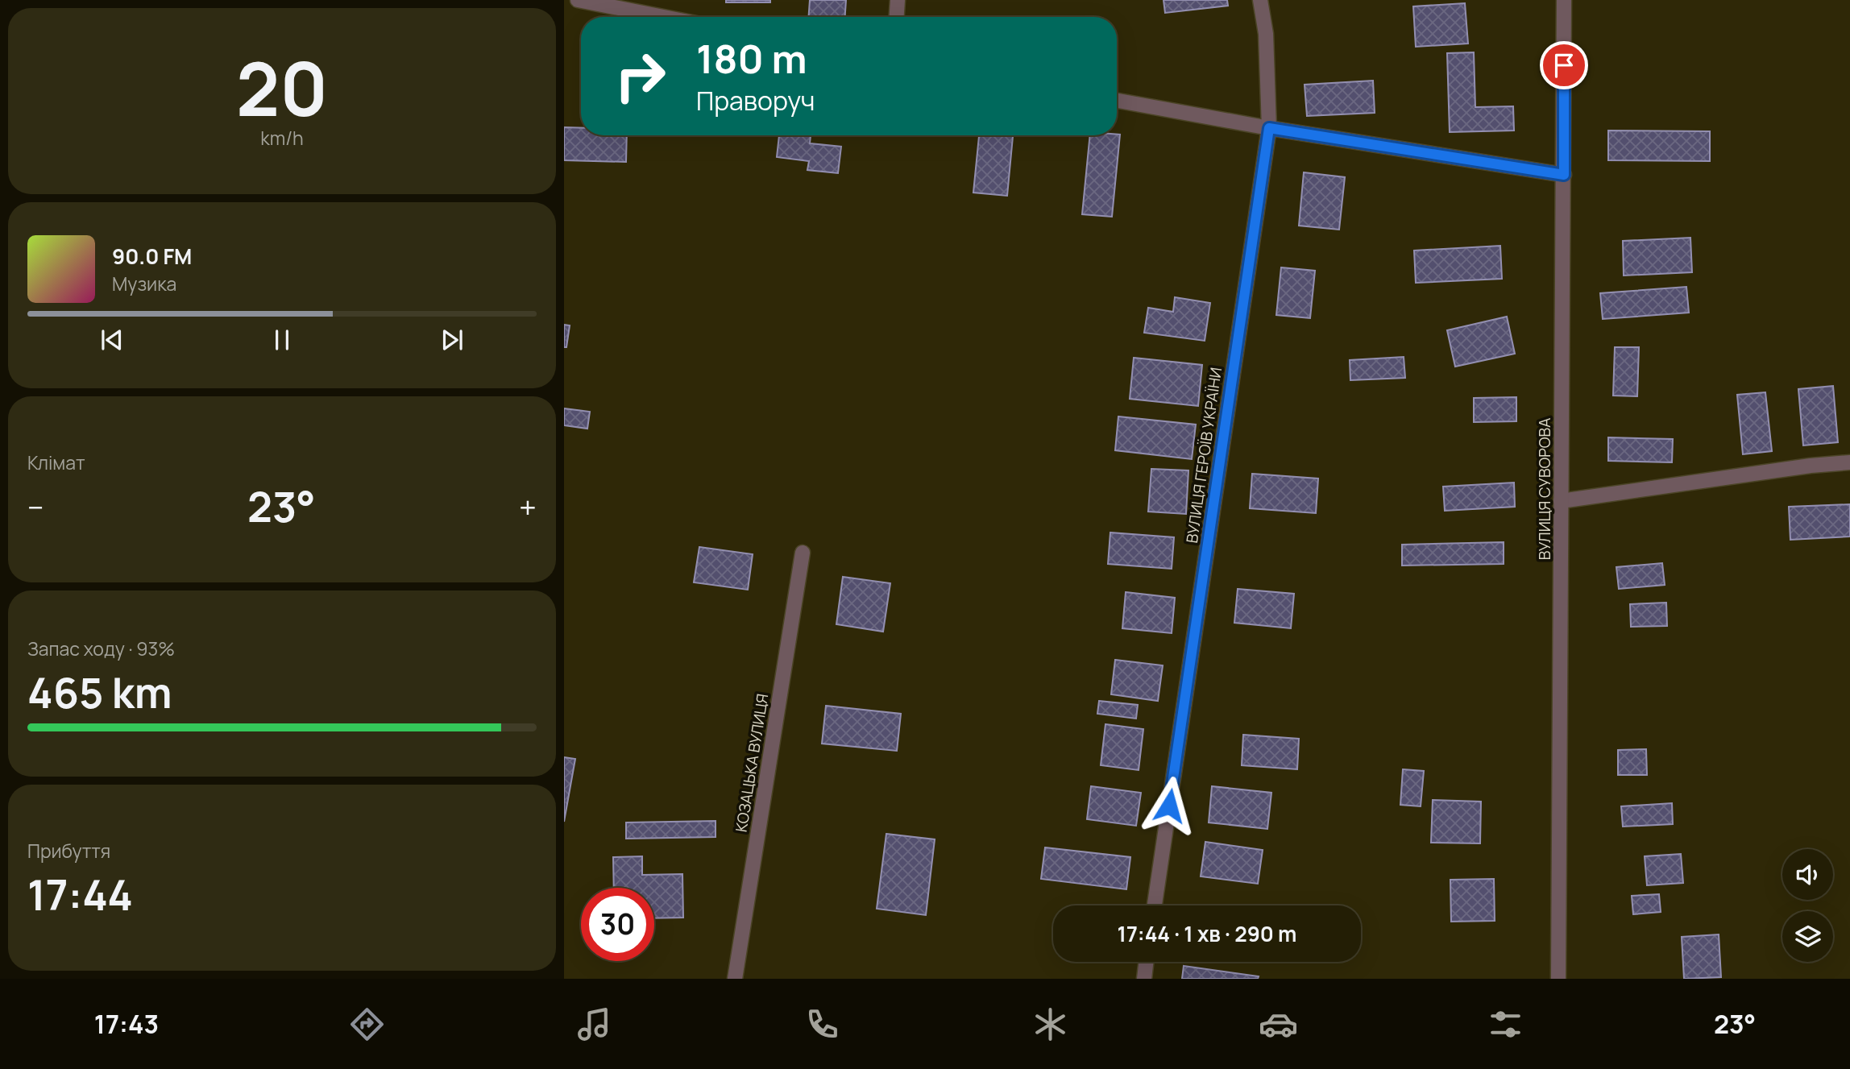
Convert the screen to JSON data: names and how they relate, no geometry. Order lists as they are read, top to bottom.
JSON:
{
  "streets": {
    "street": ["ВУЛИЦЯ ГЕРОЇВ УКРАЇНИ", "ВУЛИЦЯ СУВОРОВА", "КОЗАЦЬКА ВУЛИЦЯ"]
  },
  "page": {
    "tile": [
      ["20", "km/h"],
      "Клімат",
      ["Запас ходу · 93%", "465 km"],
      ["Прибуття", "17:44"]
    ],
    "turn": ["180 m", "Праворуч"],
    "song": ["90.0 FM", "Музика"],
    "heat": ["−", "23°", "+"],
    "limit": "30",
    "trip": "17:44 · 1 хв · 290 m",
    "tabs": ["17:43", "23°"]
  }
}
